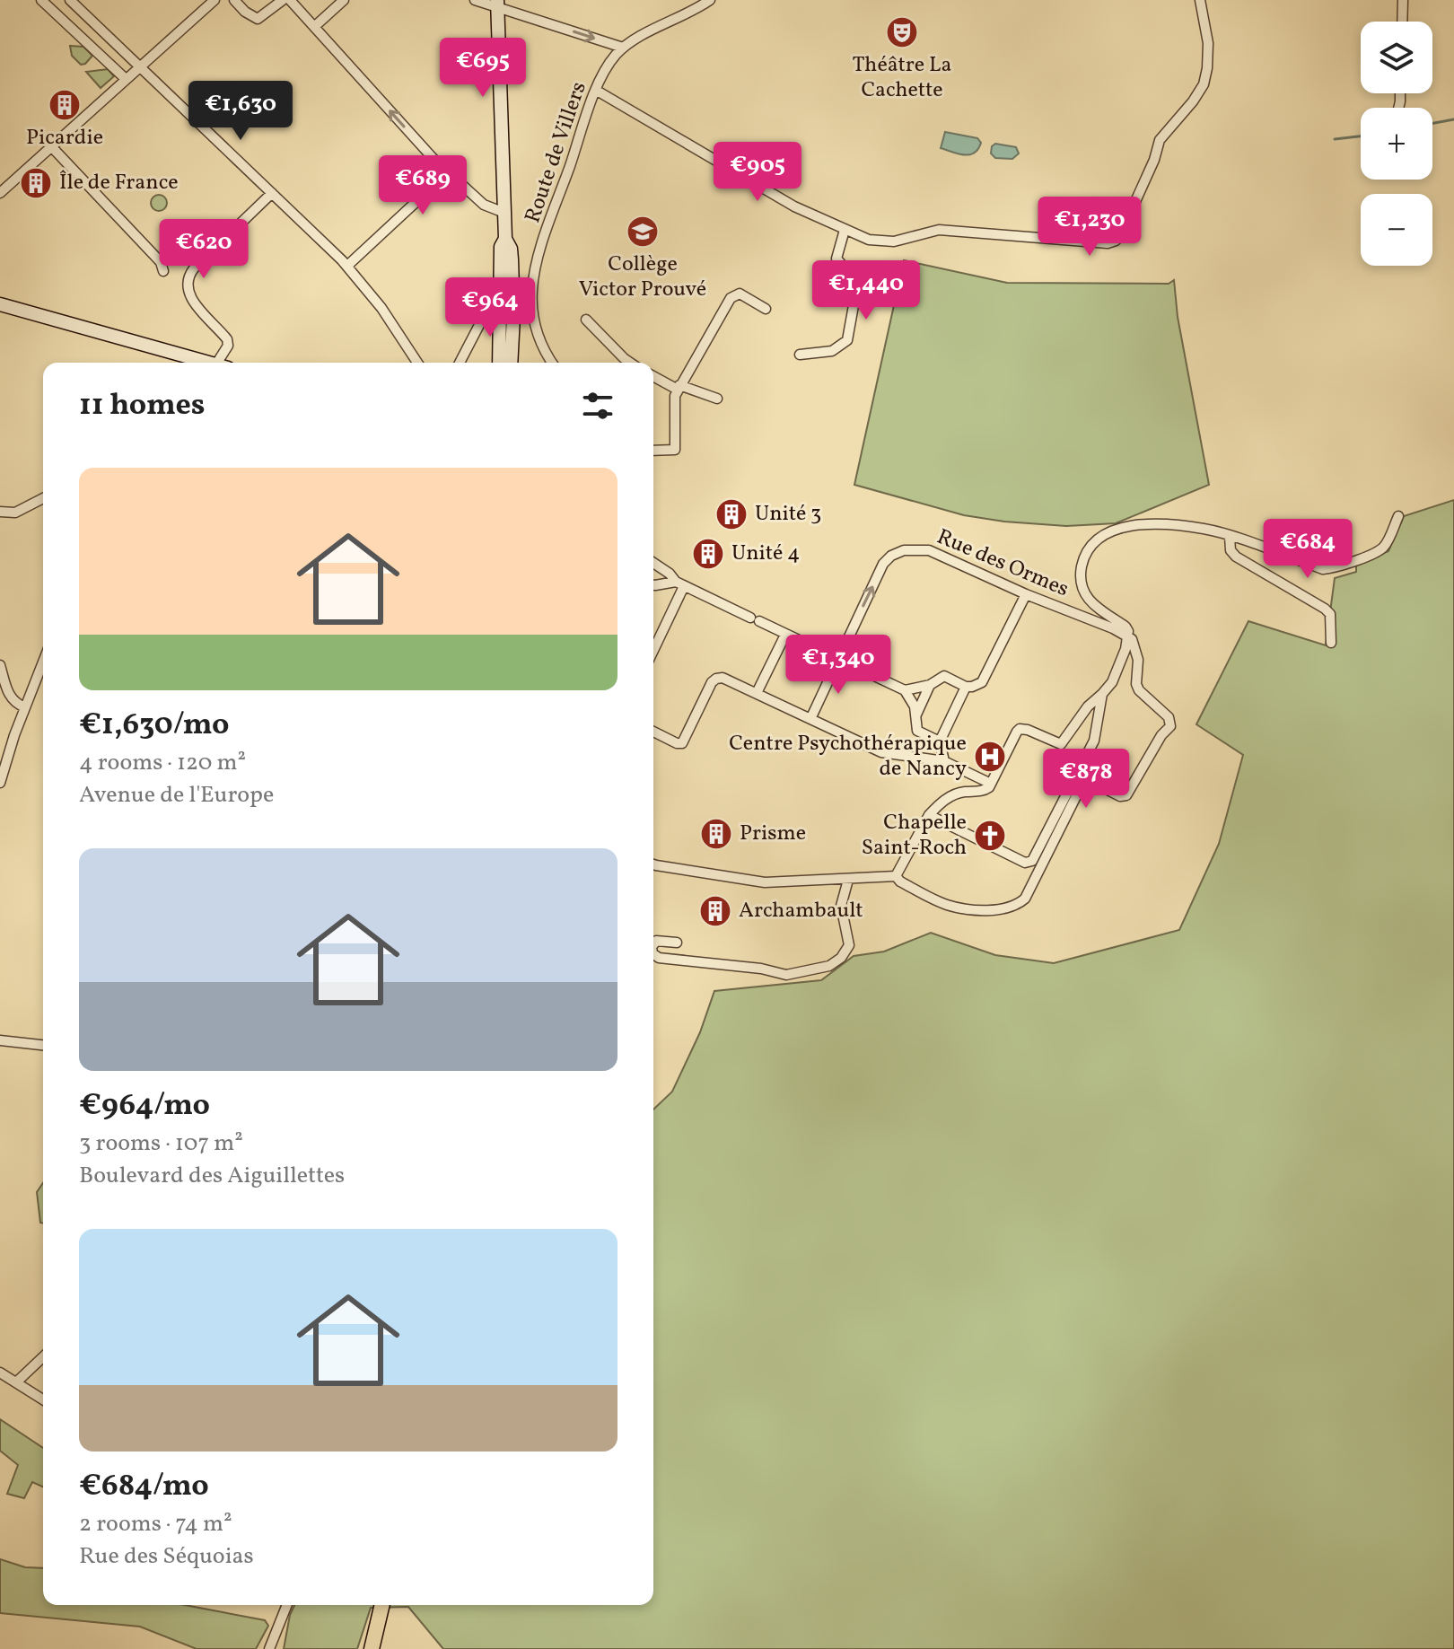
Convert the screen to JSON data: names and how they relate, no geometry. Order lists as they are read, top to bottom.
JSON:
{
  "streets": {
    "street": ["Route de Villers", "Rue des Ormes"]
  },
  "places": {
    "theatre": ["Théâtre La Cachette"],
    "building": [
      "Picardie",
      "Île de France",
      "Unité 3",
      "Unité 4",
      "Prisme",
      "Archambault"
    ],
    "school or university": ["Collège Victor Prouvé"],
    "hospital": ["Centre Psychothérapique de Nancy"],
    "church": ["Chapelle Saint-Roch"]
  },
  "page": {
    "map_buttons": ["+", "−"],
    "price": [
      "€695",
      "€1,630",
      "€905",
      "€689",
      "€1,230",
      "€620",
      "€1,440",
      "€964",
      "€684",
      "€1,340",
      "€878"
    ],
    "heading": "11 homes",
    "list": [
      {
        "name": "€1,630/mo",
        "note": "4 rooms · 120 m² · Avenue de l'Europe"
      },
      {
        "name": "€964/mo",
        "note": "3 rooms · 107 m² · Boulevard des Aiguillettes"
      },
      {
        "name": "€684/mo",
        "note": "2 rooms · 74 m² · Rue des Séquoias"
      }
    ]
  }
}
